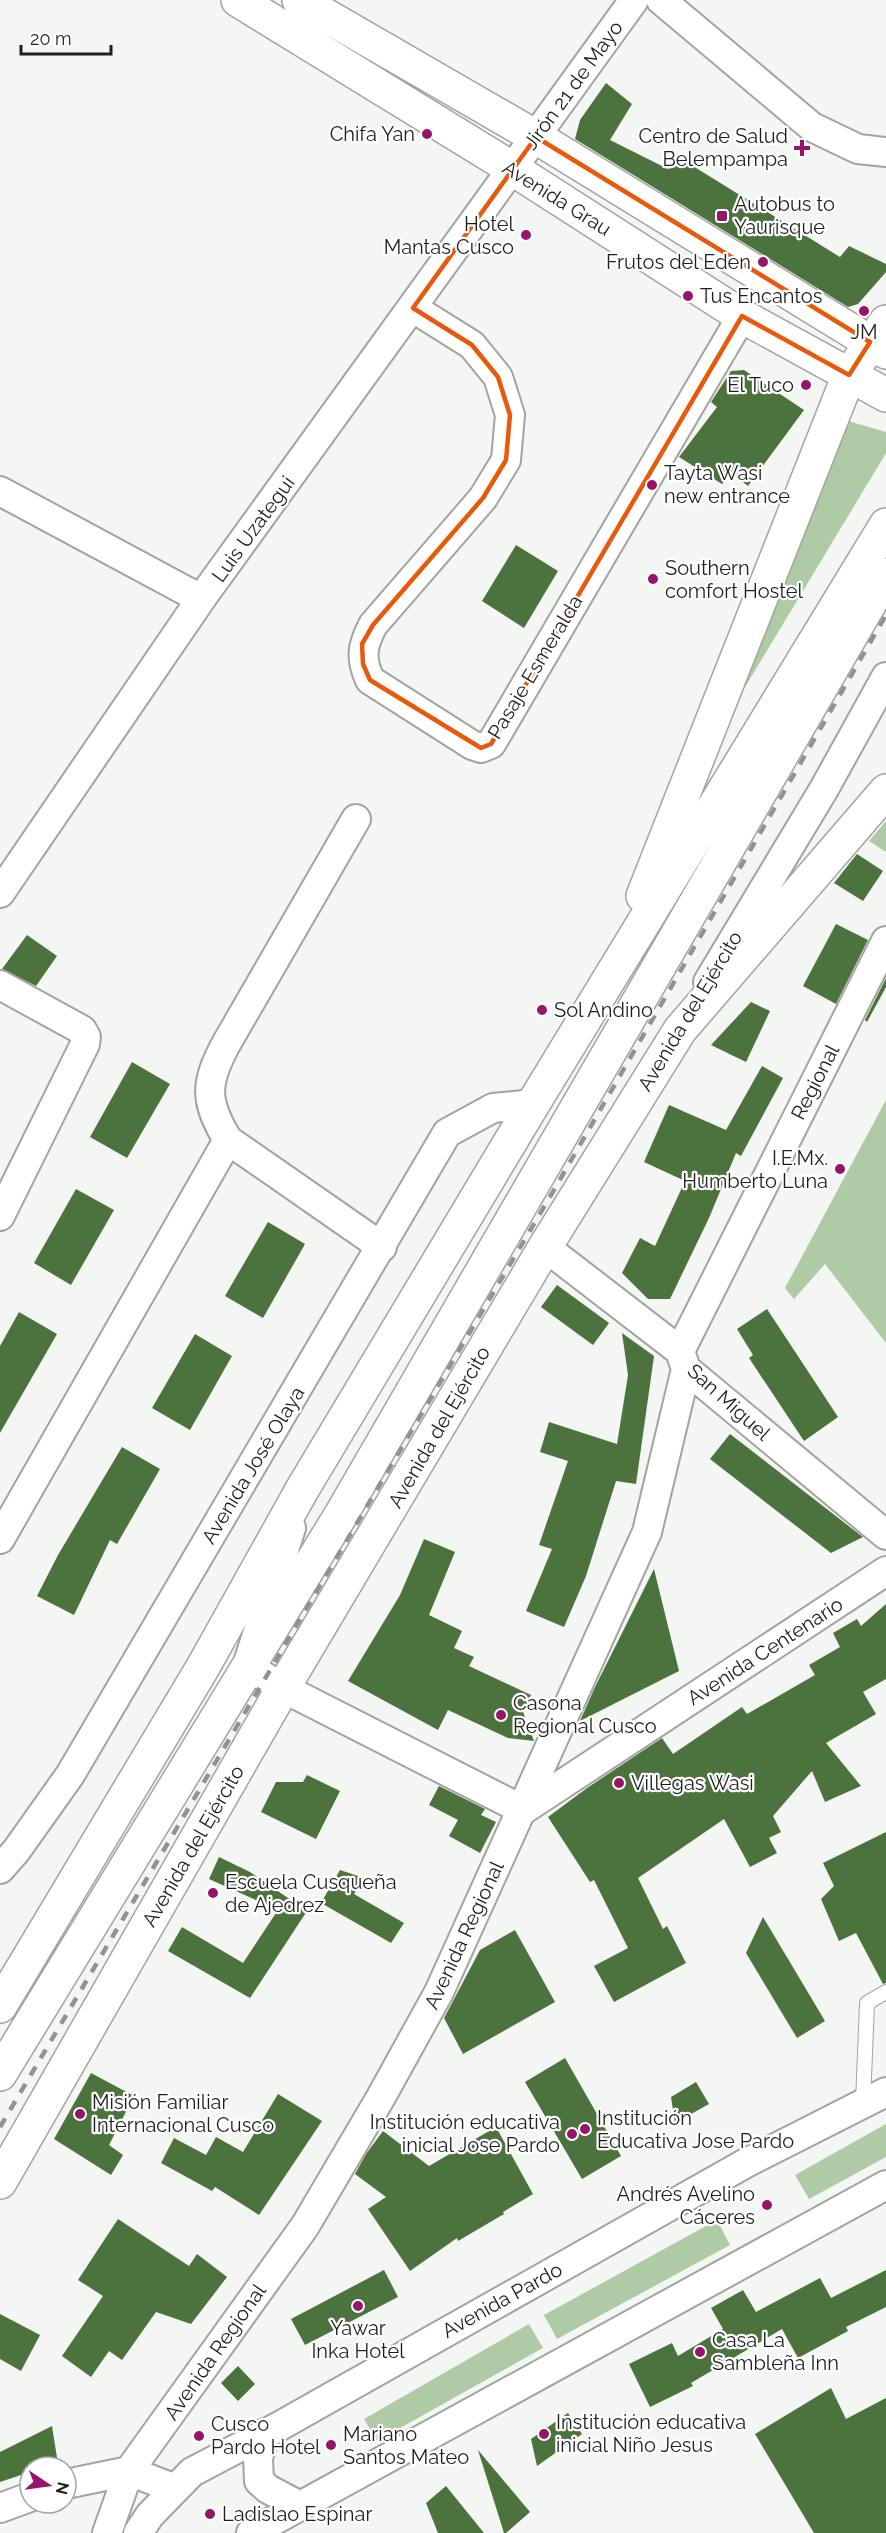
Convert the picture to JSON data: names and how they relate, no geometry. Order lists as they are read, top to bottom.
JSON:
{
  "streets": {
    "main road": ["Avenida Grau", "Avenida del Ejército"],
    "street": [
      "Jirón 21 de Mayo",
      "Luis Uzategui",
      "Pasaje Esmeralda",
      "Regional",
      "San Miguel",
      "Avenida José Olaya",
      "Avenida Centenario",
      "Avenida Regional",
      "Avenida Pardo"
    ]
  },
  "crossings": [
    ["Jirón 21 de Mayo", "Avenida Grau"],
    ["Jirón 21 de Mayo", "Luis Uzategui"],
    ["Avenida Grau", "Luis Uzategui"],
    ["Avenida Grau", "Pasaje Esmeralda"],
    ["Luis Uzategui", "Pasaje Esmeralda"],
    ["Avenida del Ejército", "San Miguel"],
    ["Regional", "San Miguel"],
    ["Regional", "Avenida Regional"],
    ["San Miguel", "Avenida Regional"],
    ["Avenida Centenario", "Avenida Regional"]
  ],
  "places": {
    "other": [
      "Chifa Yan",
      "Hotel Mantas Cusco",
      "Frutos del Eden",
      "Tus Encantos",
      "JM",
      "El Tuco",
      "Tayta Wasi new entrance",
      "Southern comfort Hostel",
      "Sol Andino",
      "I.E.Mx. Humberto Luna",
      "Casona Regional Cusco",
      "Villegas Wasi",
      "Escuela Cusqueña de Ajedrez",
      "Misión Familiar Internacional Cusco",
      "Institución Educativa Jose Pardo",
      "Institución educativa inicial Jose Pardo",
      "Andrés Avelino Cáceres",
      "Yawar Inka Hotel",
      "Casa La Sambleña Inn",
      "Institución educativa inicial Niño Jesus",
      "Cusco Pardo Hotel",
      "Mariano Santos Mateo",
      "Ladislao Espinar"
    ],
    "health": ["Centro de Salud Belempampa"],
    "transit": ["Autobus to Yaurisque"]
  },
  "scale_bar": "20 m",
  "north": "right"
}
